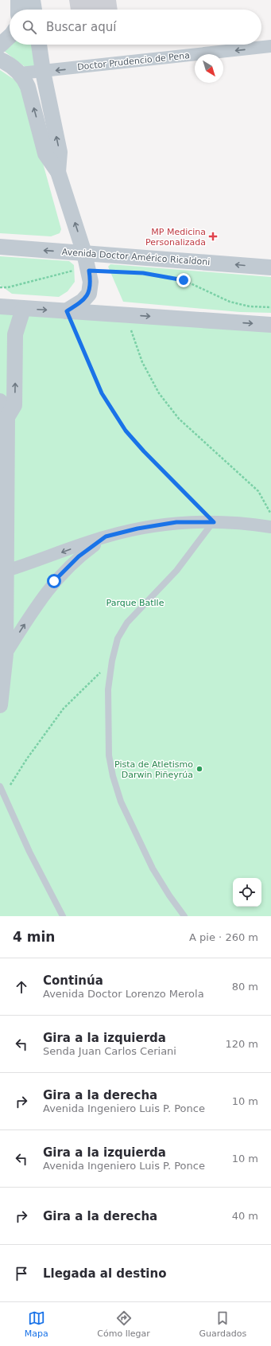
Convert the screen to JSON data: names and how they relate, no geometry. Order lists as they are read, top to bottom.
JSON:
{
  "streets": {
    "street": ["Doctor Prudencio de Pena", "Avenida Doctor Américo Ricaldoni"]
  },
  "one_way": ["Doctor Prudencio de Pena"],
  "parks": ["Parque Batlle"],
  "places": {
    "health": ["MP Medicina Personalizada"],
    "other": ["Pista de Atletismo Darwin Piñeyrúa"]
  },
  "north": "bottom right",
  "page": {
    "search": "Buscar aquí",
    "heading": ["4 min", "A pie · 260 m"],
    "list": [
      ["Continúa", "Avenida Doctor Lorenzo Merola", "80 m"],
      ["Gira a la izquierda", "Senda Juan Carlos Ceriani", "120 m"],
      ["Gira a la derecha", "Avenida Ingeniero Luis P. Ponce", "10 m"],
      ["Gira a la izquierda", "Avenida Ingeniero Luis P. Ponce", "10 m"],
      ["Gira a la derecha", "40 m"],
      "Llegada al destino"
    ],
    "nav": ["Mapa", "Cómo llegar", "Guardados"]
  }
}
